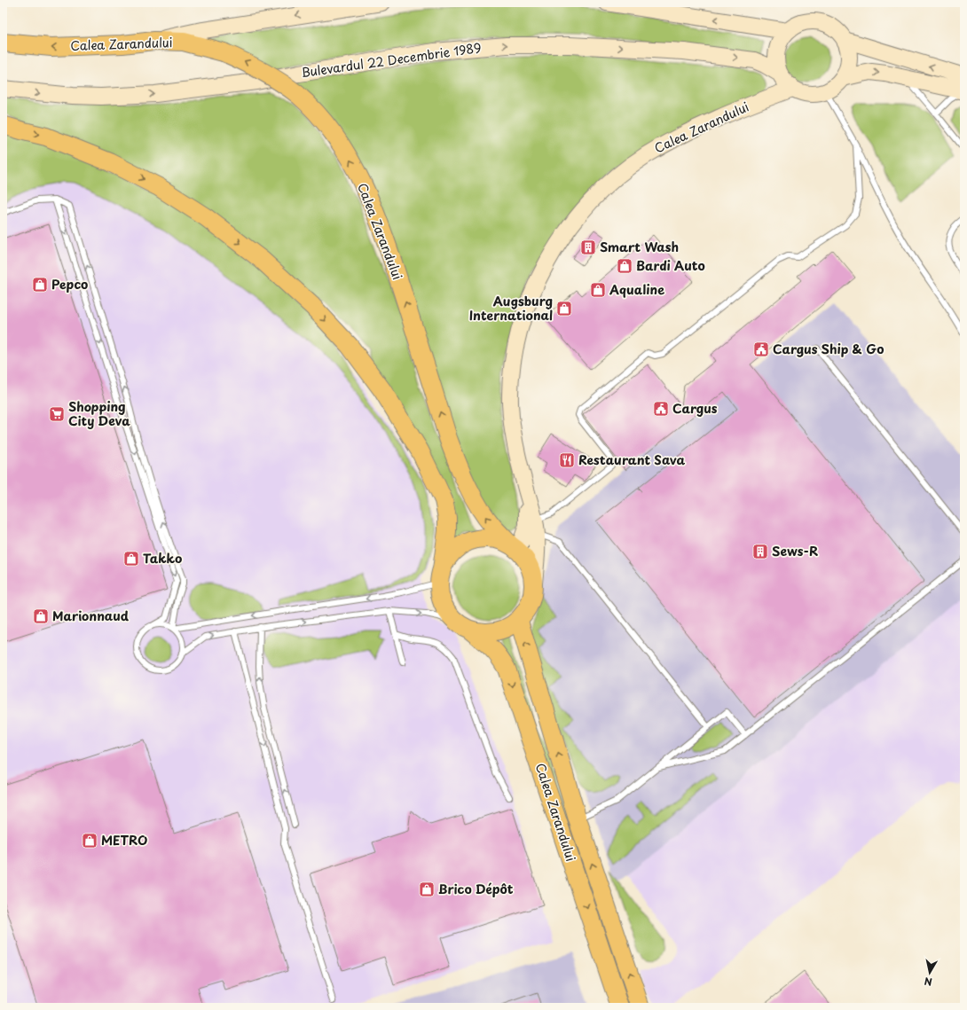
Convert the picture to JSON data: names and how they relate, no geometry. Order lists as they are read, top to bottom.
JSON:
{
  "streets": {
    "main road": ["Calea Zarandului", "Bulevardul 22 Decembrie 1989"]
  },
  "crossings": [
    ["Calea Zarandului", "Bulevardul 22 Decembrie 1989"]
  ],
  "places": {
    "building": ["Smart Wash", "Sews-R"],
    "shop": [
      "Bardi Auto",
      "Pepco",
      "Aqualine",
      "Augsburg International",
      "Takko",
      "Marionnaud",
      "METRO",
      "Brico Dépôt"
    ],
    "public building": ["Cargus Ship & Go", "Cargus"],
    "supermarket": ["Shopping City Deva"],
    "restaurant": ["Restaurant Sava"]
  },
  "north": "bottom"
}
